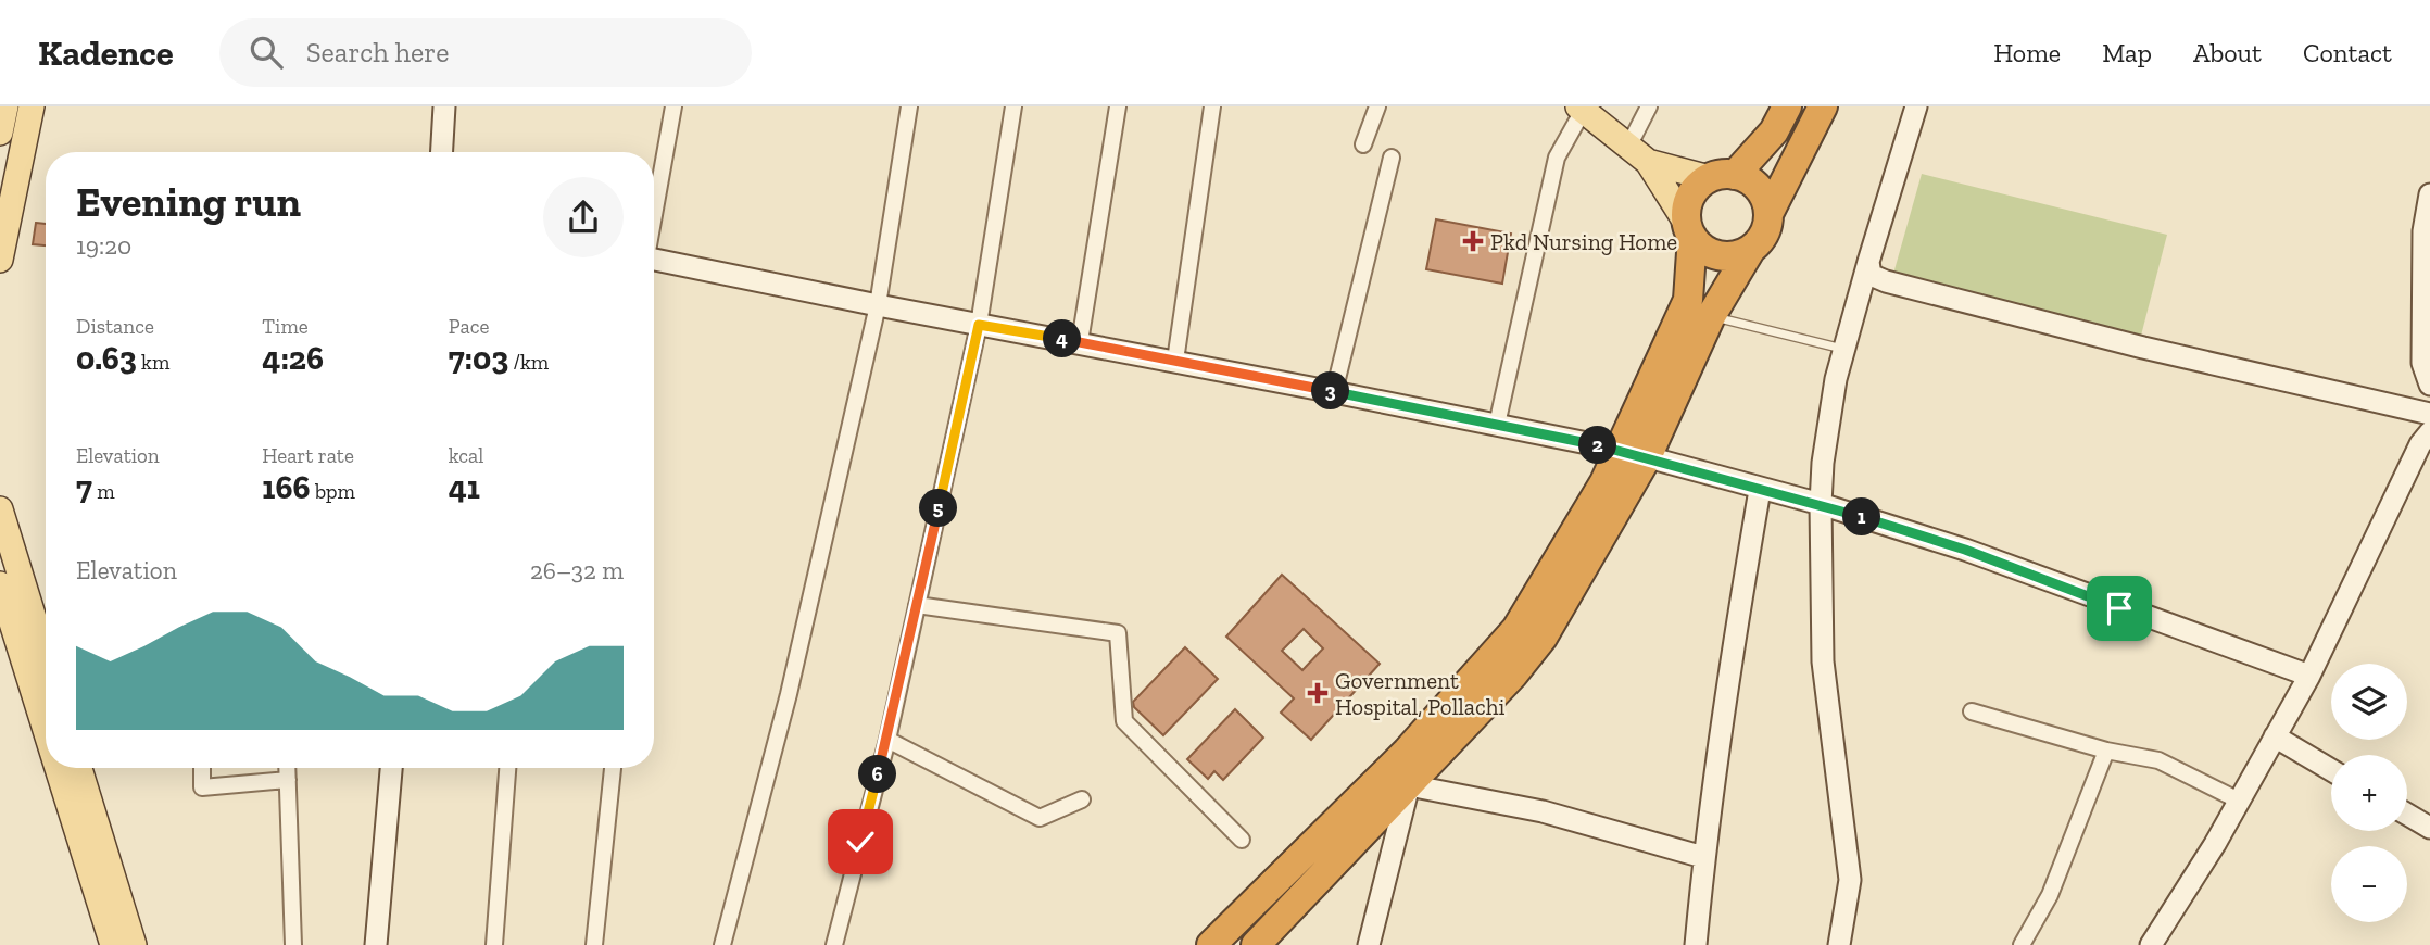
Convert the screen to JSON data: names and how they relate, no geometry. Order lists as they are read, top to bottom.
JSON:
{
  "places": {
    "health": ["Pkd Nursing Home", "Government Hospital, Pollachi"]
  },
  "page": {
    "header": "Kadence",
    "search": "Search here",
    "nav": [
      "Home",
      "Map",
      "About",
      "Contact"
    ],
    "heading": ["Evening run", "19:20"],
    "stats": [
      ["Distance", "0.63 km"],
      ["Time", "4:26"],
      ["Pace", "7:03 /km"],
      ["Elevation", "7 m"],
      ["Heart rate", "166 bpm"],
      ["kcal", "41"]
    ],
    "pins": [
      "4",
      "3",
      "2",
      "5",
      "1",
      "6"
    ],
    "chart": ["Elevation", "26–32 m"],
    "map_buttons": ["+", "−"]
  }
}
